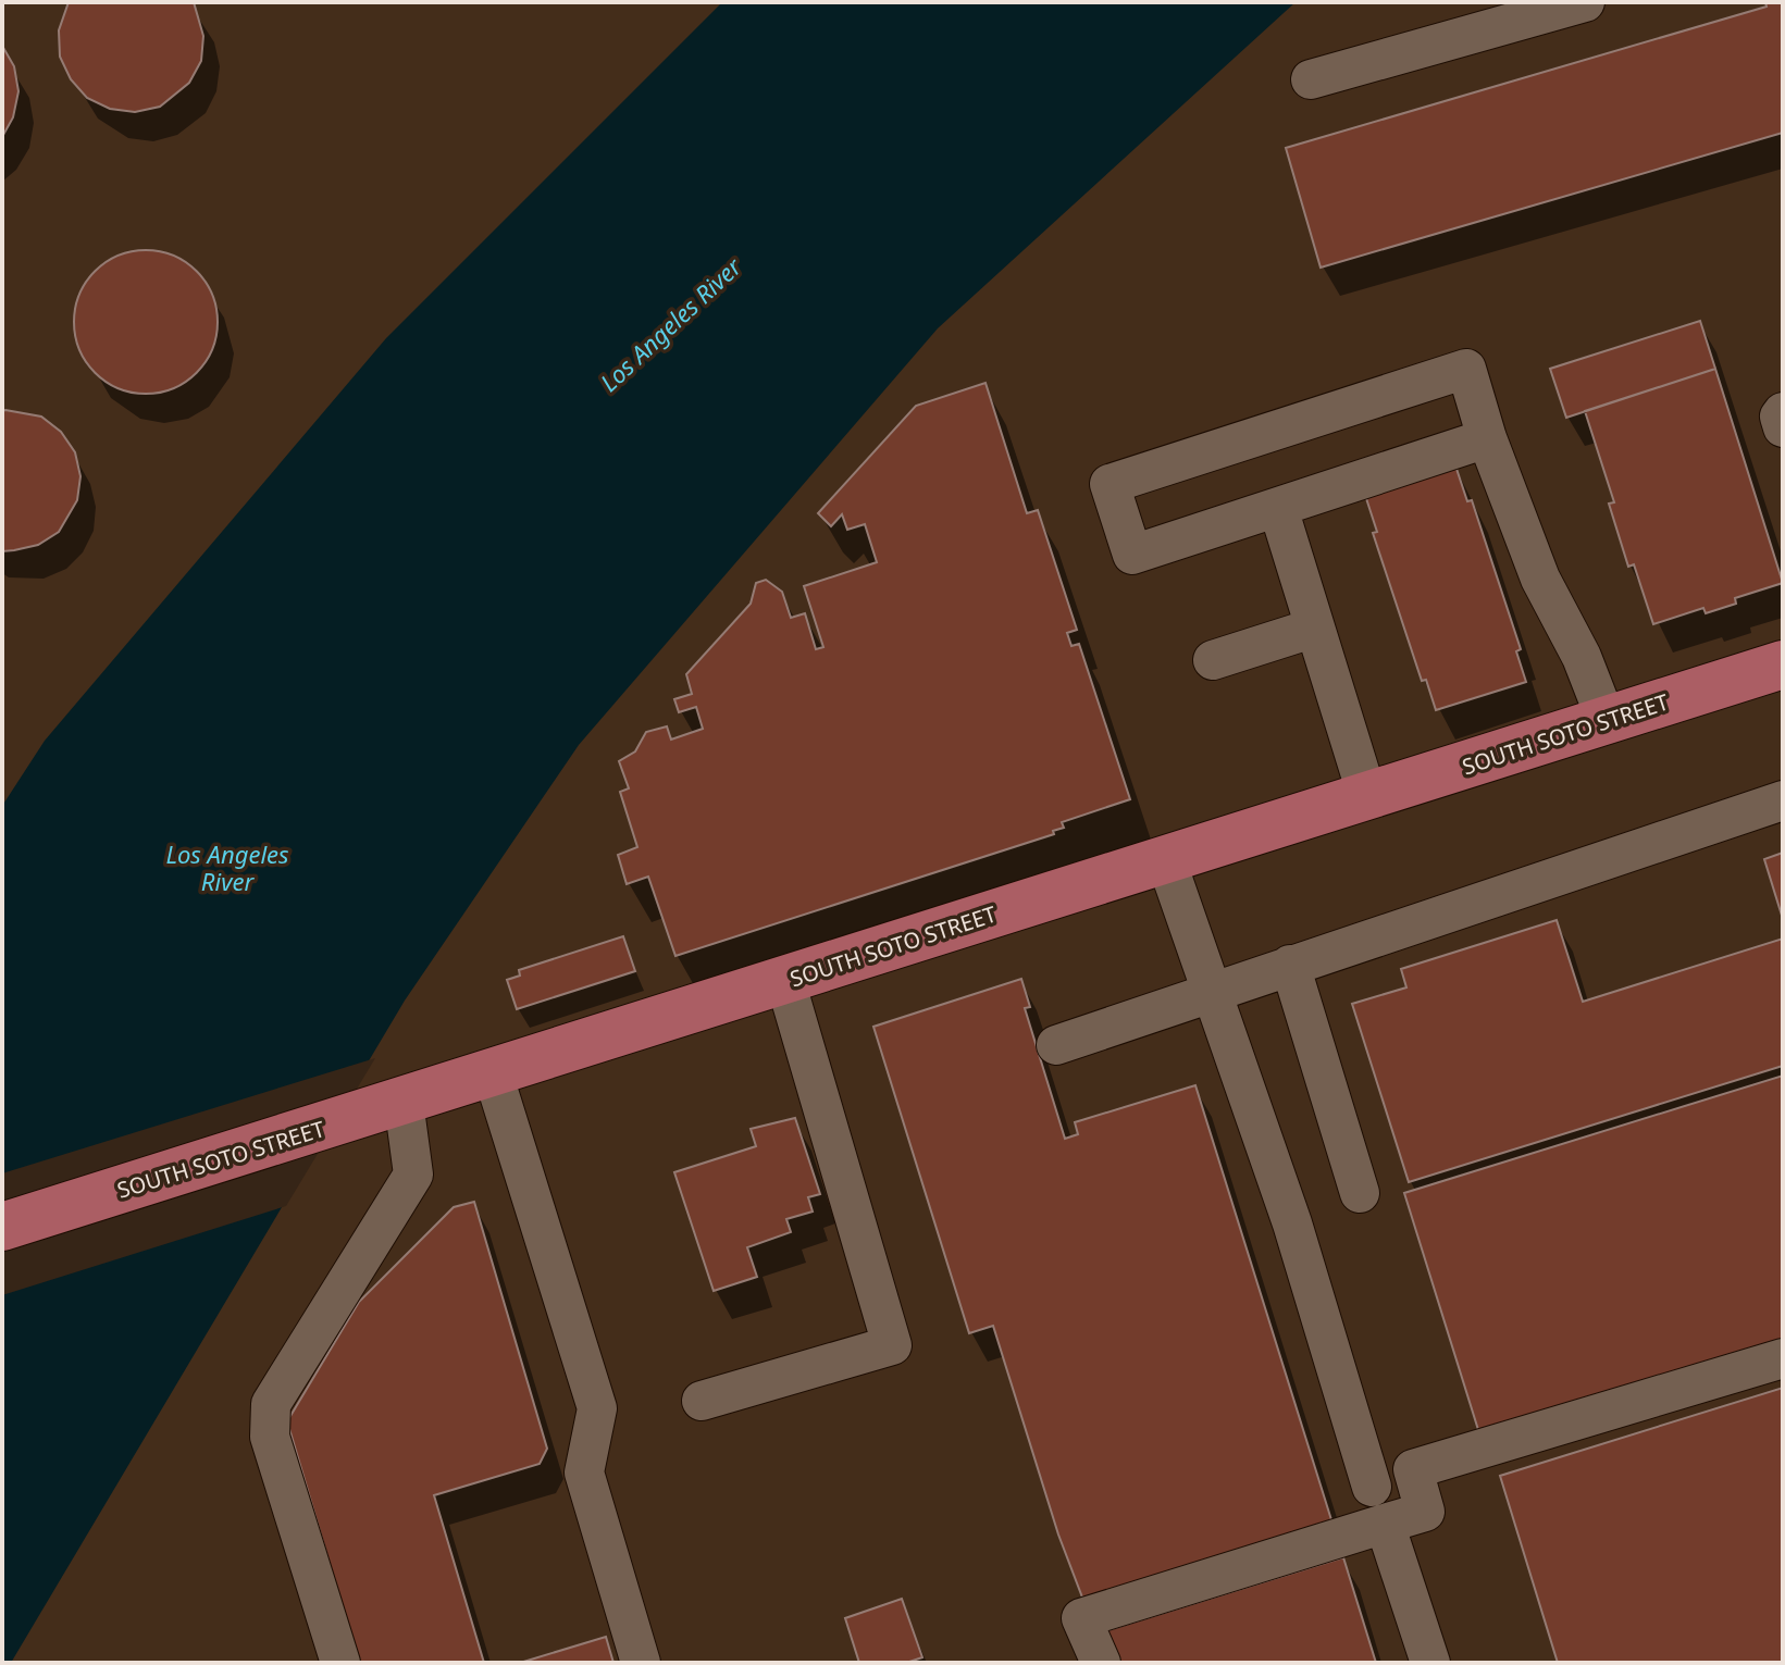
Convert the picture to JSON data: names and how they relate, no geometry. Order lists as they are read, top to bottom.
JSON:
{
  "streets": {
    "main road": ["SOUTH SOTO STREET"]
  },
  "water": ["Los Angeles River"]
}
